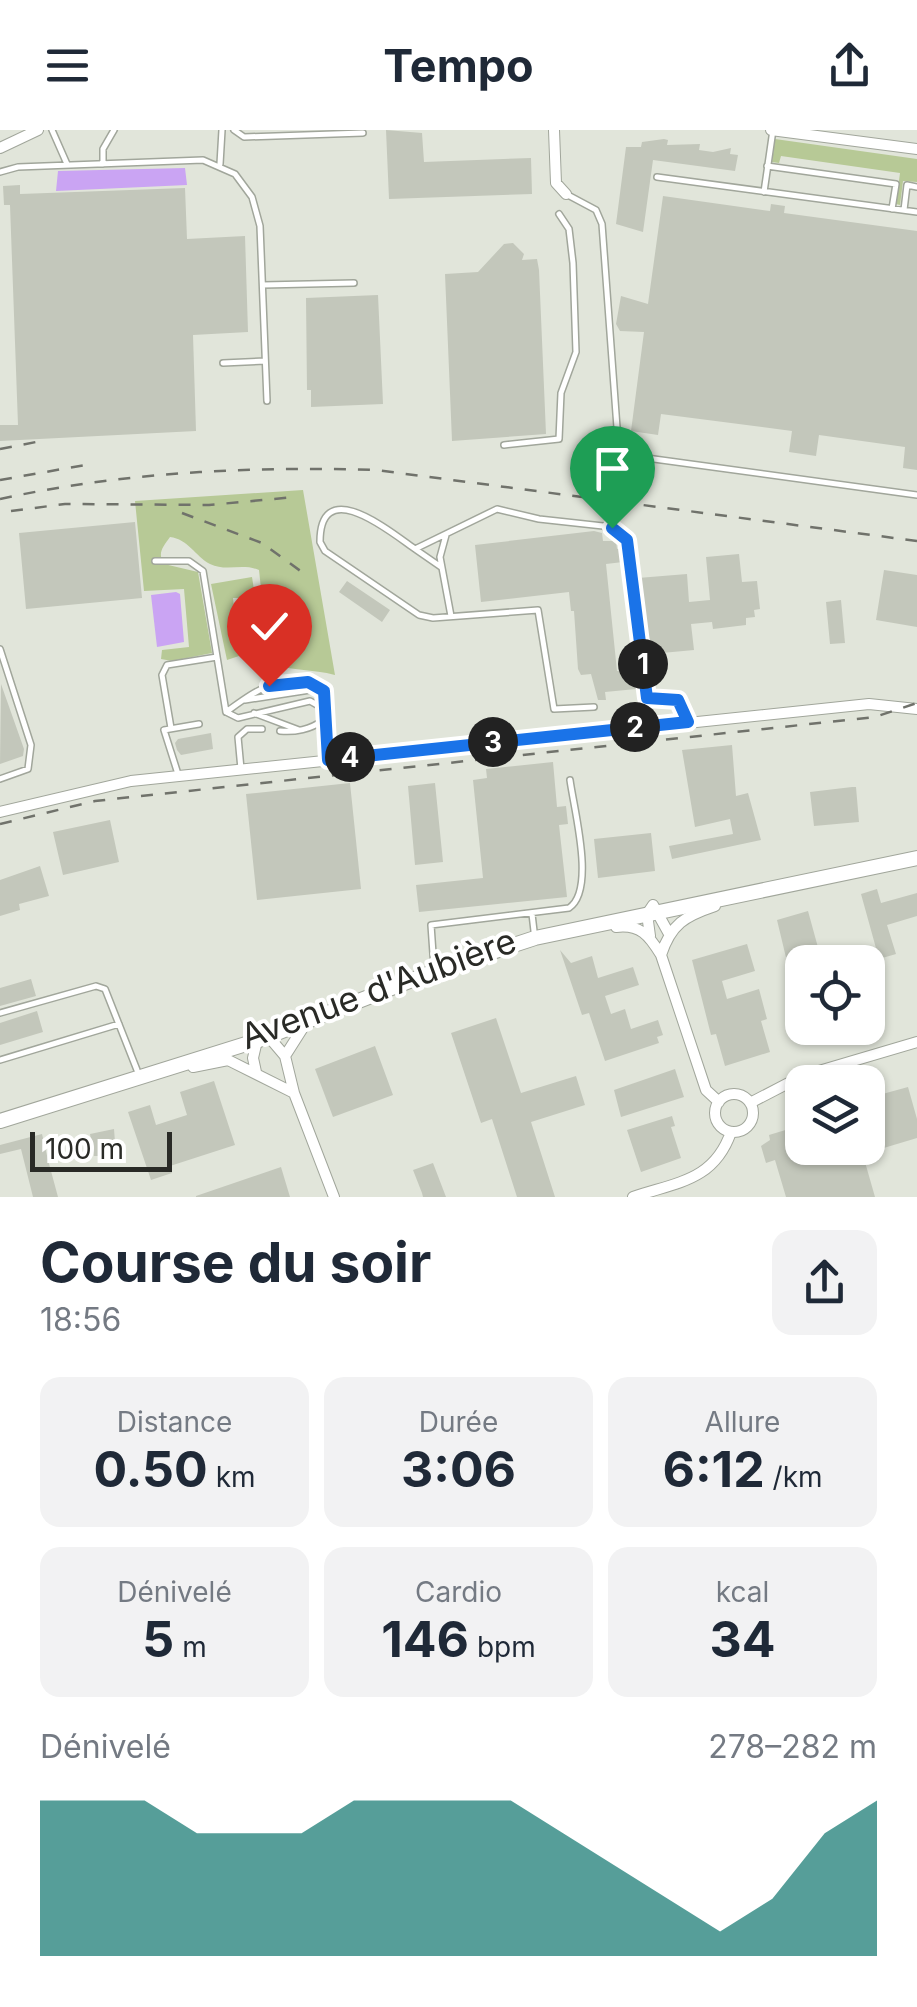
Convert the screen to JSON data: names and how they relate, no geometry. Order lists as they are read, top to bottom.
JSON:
{
  "streets": {
    "main road": ["Avenue d'Aubière"]
  },
  "scale_bar": "100 m",
  "page": {
    "header": "Tempo",
    "pins": [
      "1",
      "2",
      "3",
      "4"
    ],
    "scale": "100 m",
    "heading": ["Course du soir", "18:56"],
    "stats": [
      ["Distance", "0.50 km"],
      ["Durée", "3:06"],
      ["Allure", "6:12 /km"],
      ["Dénivelé", "5 m"],
      ["Cardio", "146 bpm"],
      ["kcal", "34"]
    ],
    "chart": ["Dénivelé", "278–282 m"]
  }
}
